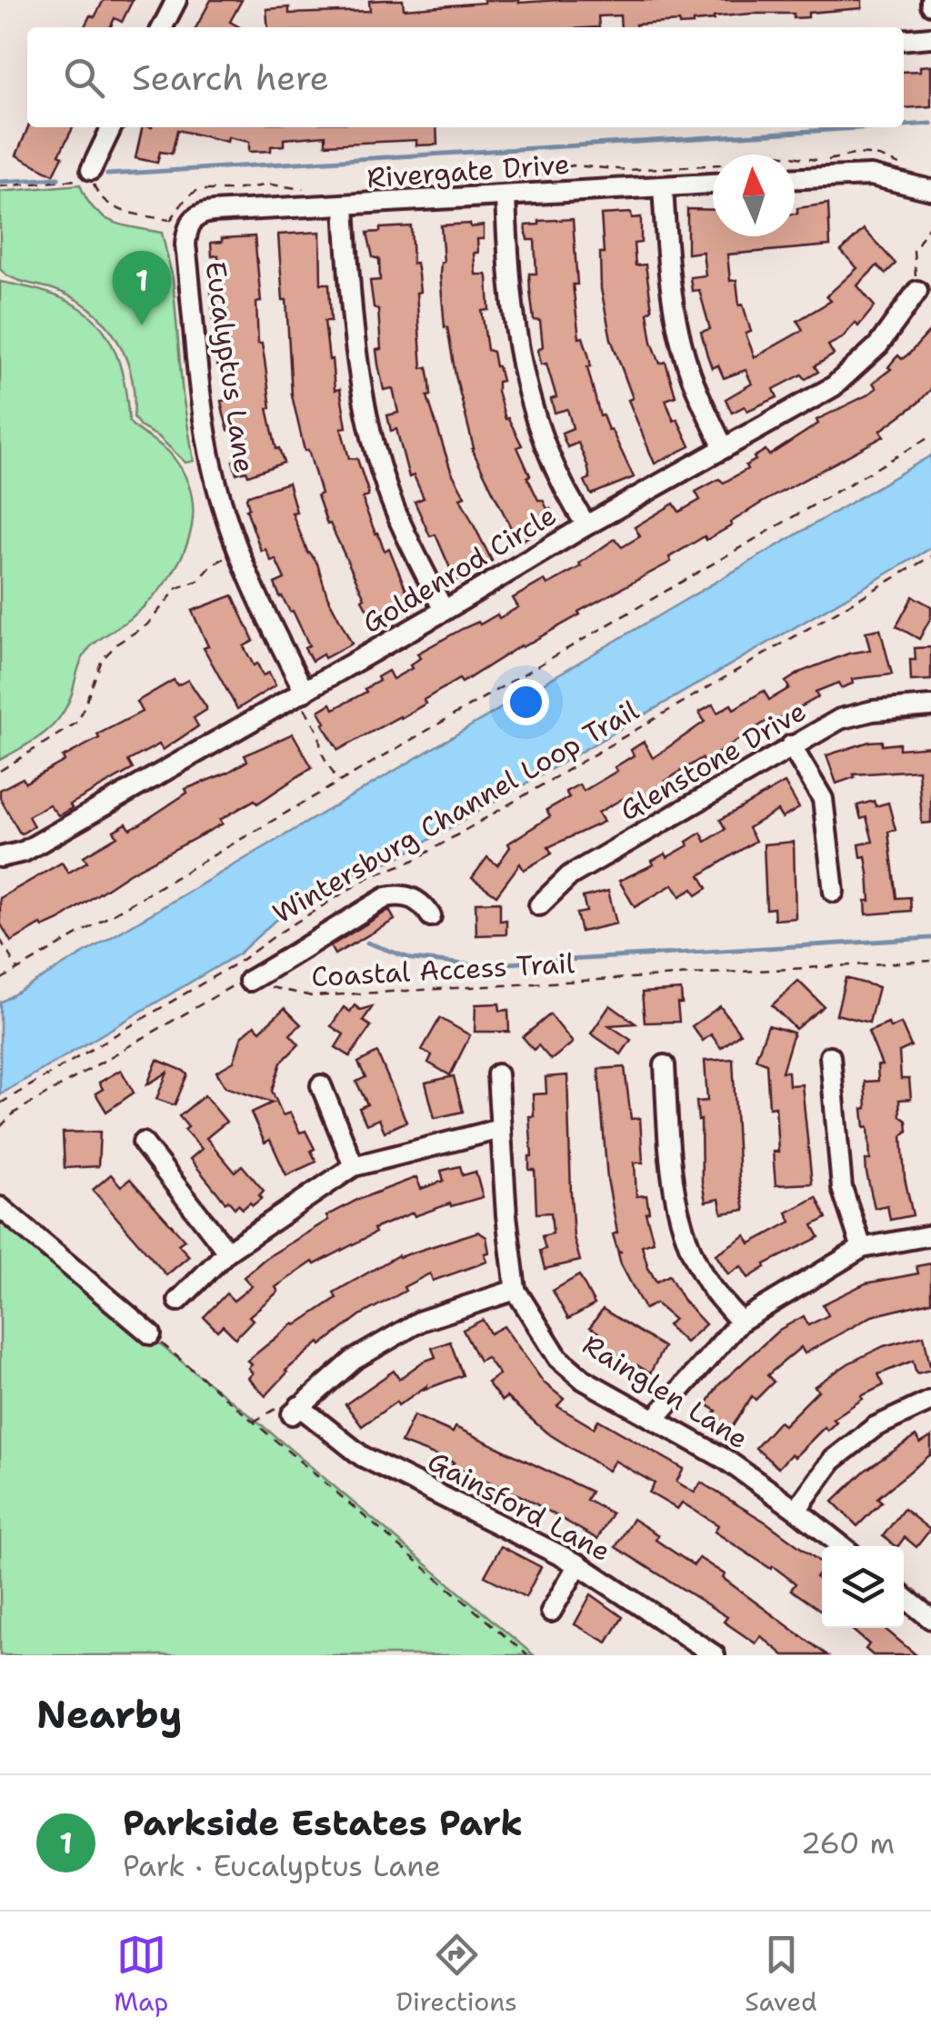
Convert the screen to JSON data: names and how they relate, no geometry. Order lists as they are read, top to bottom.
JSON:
{
  "streets": {
    "street": [
      "Rivergate Drive",
      "Eucalyptus Lane",
      "Goldenrod Circle",
      "Glenstone Drive",
      "Rainglen Lane",
      "Gainsford Lane"
    ],
    "path": ["Wintersburg Channel Loop Trail", "Coastal Access Trail"]
  },
  "crossings": [
    ["Rivergate Drive", "Eucalyptus Lane"],
    ["Eucalyptus Lane", "Goldenrod Circle"]
  ],
  "north": "top",
  "page": {
    "search": "Search here",
    "pins": "1",
    "heading": "Nearby",
    "list": [
      {
        "mark": "1",
        "name": "Parkside Estates Park",
        "note": "Park · Eucalyptus Lane",
        "value": "260 m"
      }
    ],
    "nav": ["Map", "Directions", "Saved"]
  }
}
